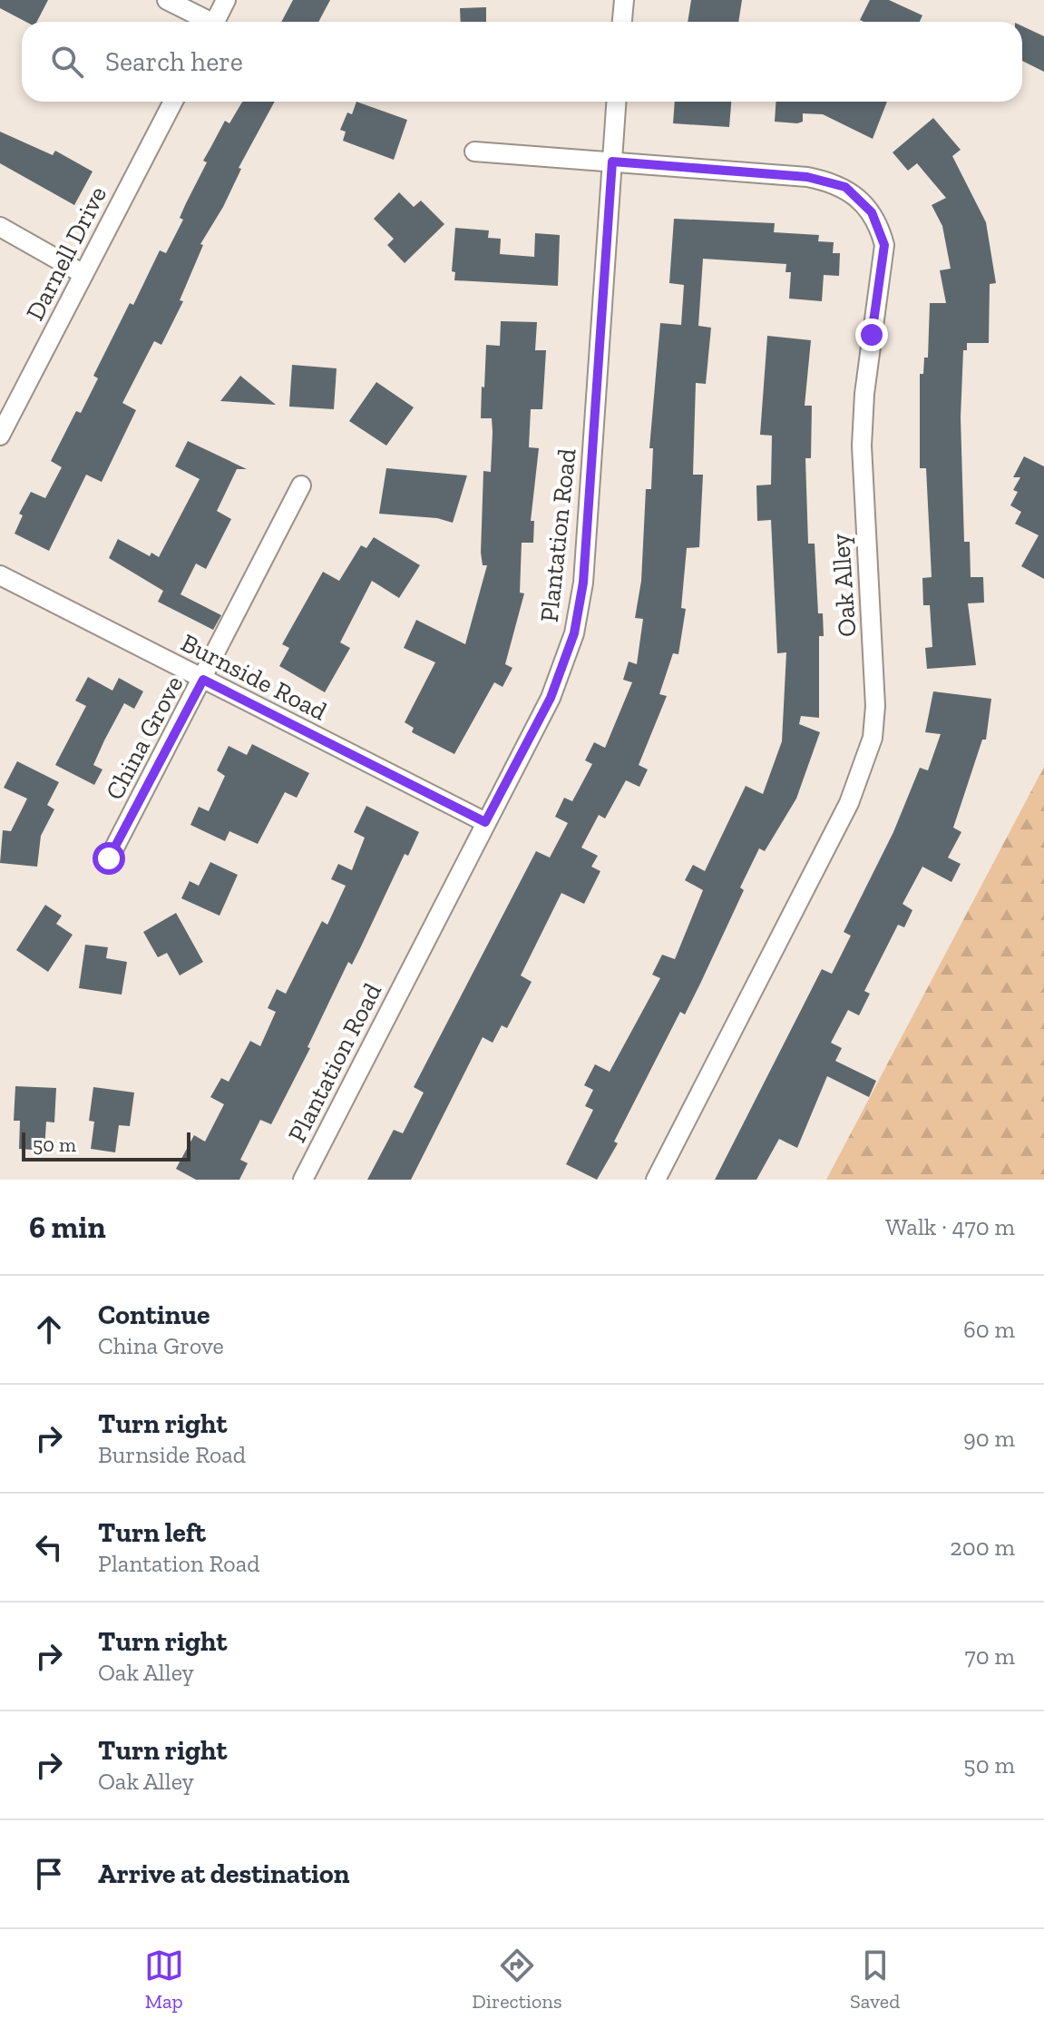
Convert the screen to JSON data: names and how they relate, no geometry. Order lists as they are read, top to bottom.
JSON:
{
  "streets": {
    "street": [
      "Darnell Drive",
      "Plantation Road",
      "Oak Alley",
      "Burnside Road",
      "China Grove"
    ]
  },
  "crossings": [
    ["Plantation Road", "Oak Alley"],
    ["Plantation Road", "Burnside Road"],
    ["Burnside Road", "China Grove"]
  ],
  "scale_bar": "50 m",
  "page": {
    "search": "Search here",
    "scale": "50 m",
    "heading": ["6 min", "Walk · 470 m"],
    "list": [
      ["Continue", "China Grove", "60 m"],
      ["Turn right", "Burnside Road", "90 m"],
      ["Turn left", "Plantation Road", "200 m"],
      ["Turn right", "Oak Alley", "70 m"],
      ["Turn right", "Oak Alley", "50 m"],
      "Arrive at destination"
    ],
    "nav": ["Map", "Directions", "Saved"]
  }
}
